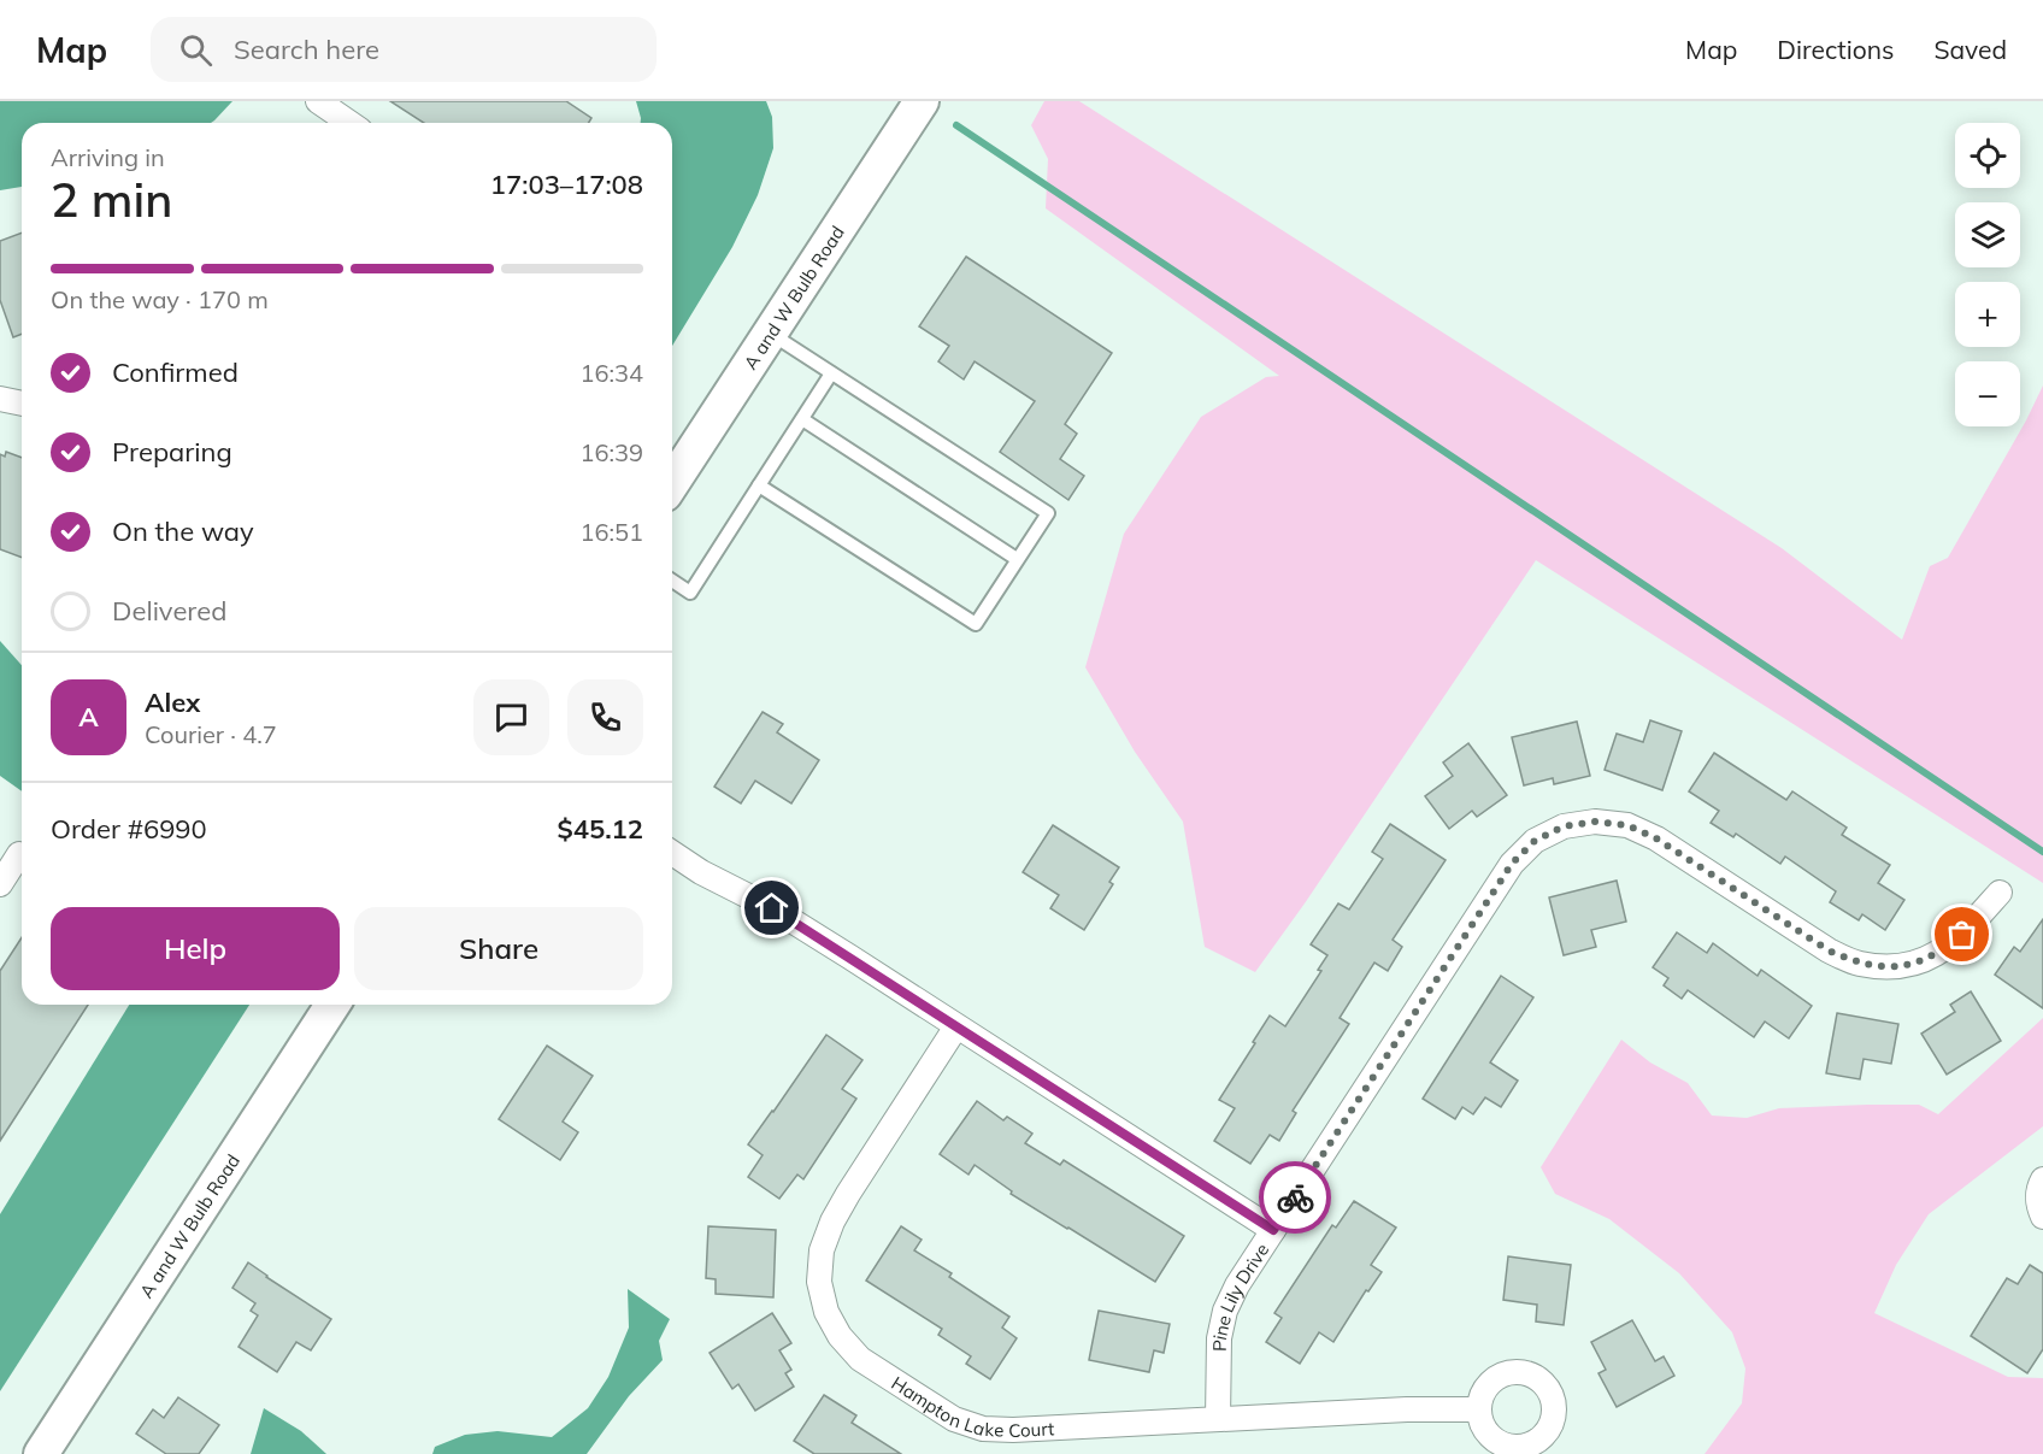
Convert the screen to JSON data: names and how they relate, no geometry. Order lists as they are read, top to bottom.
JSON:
{
  "streets": {
    "street": ["A and W Bulb Road", "Pine Lily Drive", "Hampton Lake Court"]
  },
  "crossings": [
    ["Pine Lily Drive", "Hampton Lake Court"]
  ],
  "page": {
    "header": "Map",
    "search": "Search here",
    "nav": ["Map", "Directions", "Saved"],
    "map_buttons": ["+", "−"],
    "heading": ["2 min", "Arriving in", "17:03–17:08"],
    "panel": [
      "Alex",
      "Courier · 4.7",
      "Order #6990",
      "$45.12"
    ],
    "bar": "On the way · 170 m",
    "list": [
      ["Confirmed", "16:34"],
      ["Preparing", "16:39"],
      ["On the way", "16:51"],
      "Delivered"
    ],
    "round": "A",
    "buttons": ["Help", "Share"]
  }
}
